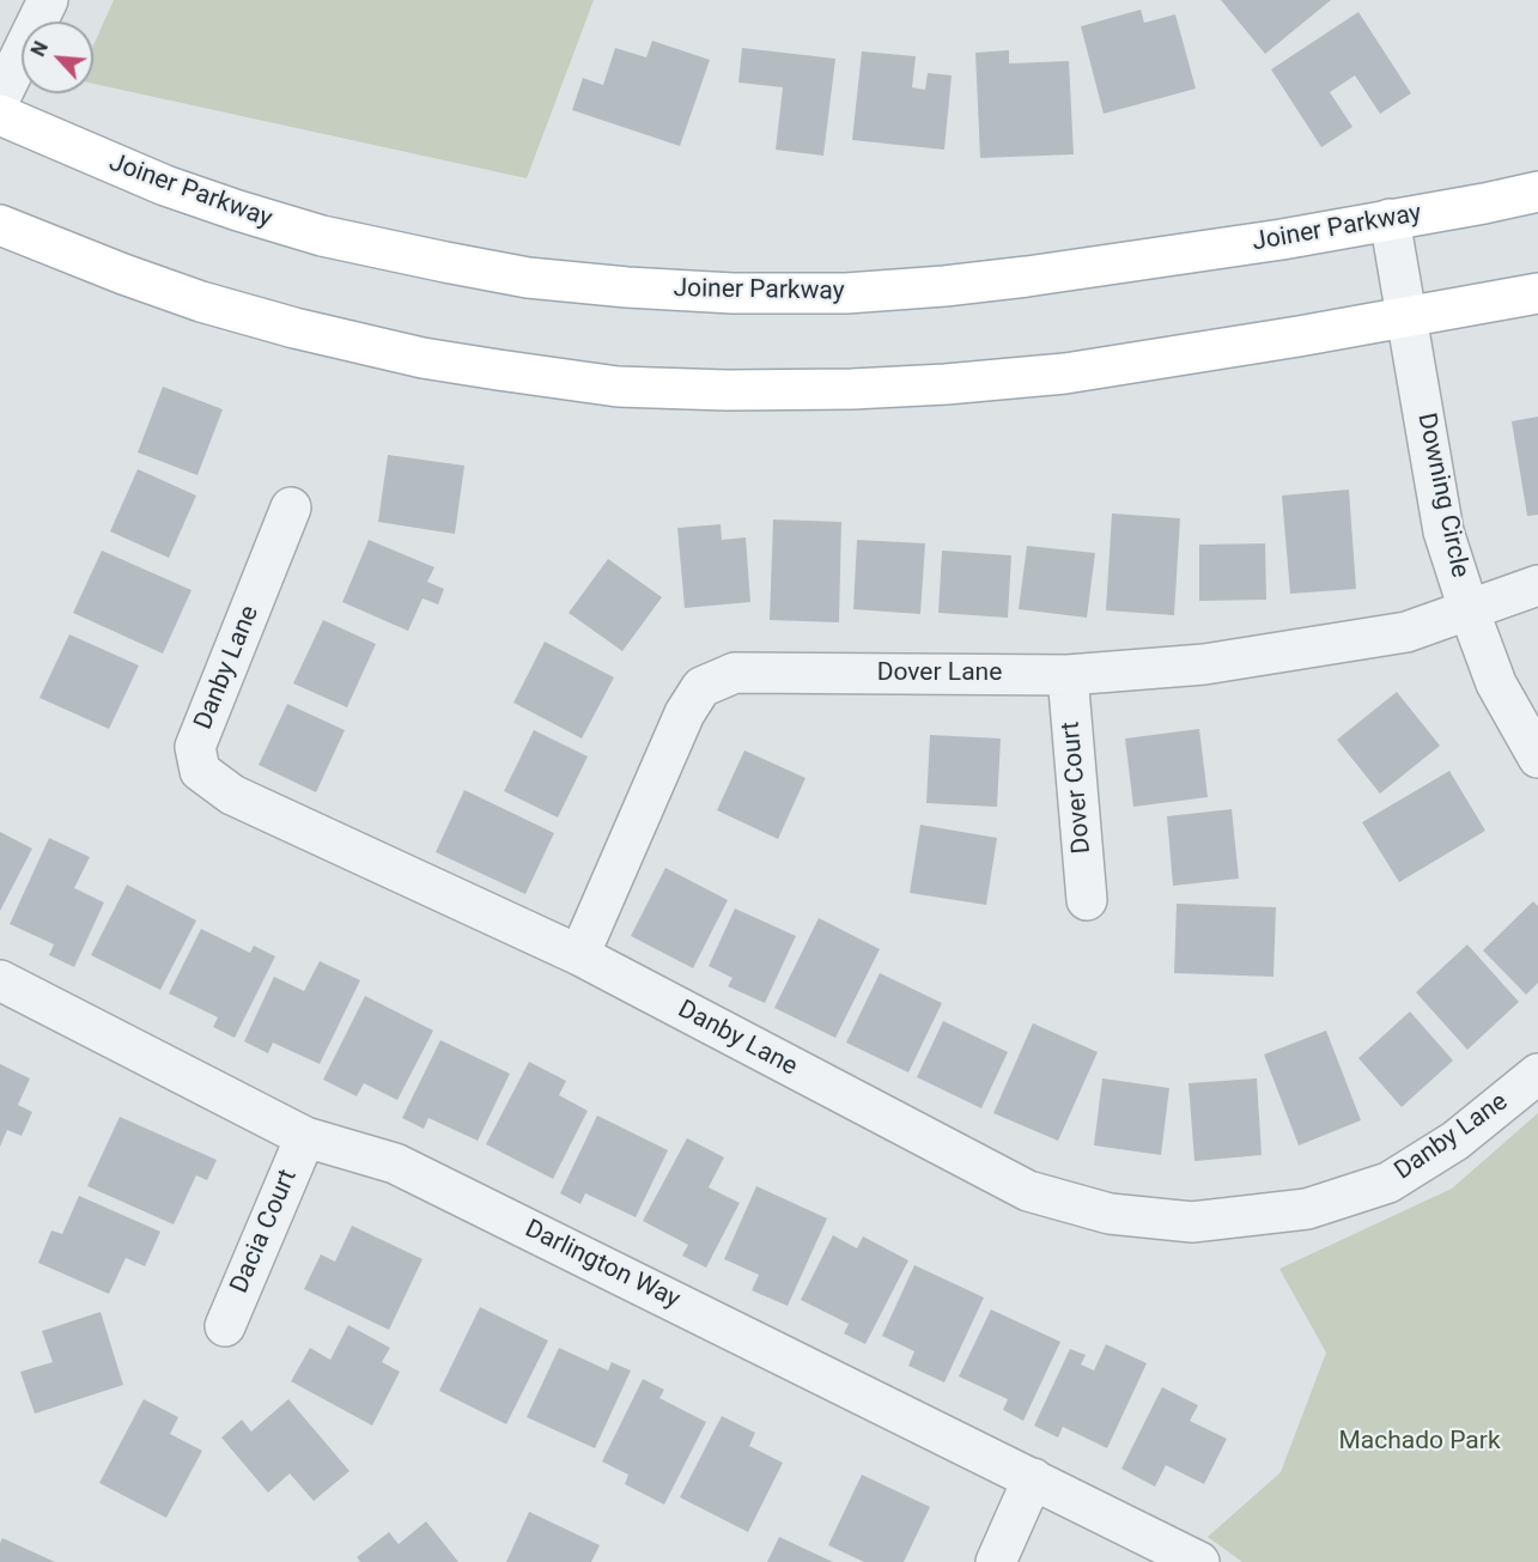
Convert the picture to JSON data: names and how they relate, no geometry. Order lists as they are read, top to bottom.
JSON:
{
  "streets": {
    "main road": ["Joiner Parkway"],
    "street": [
      "Downing Circle",
      "Danby Lane",
      "Dover Lane",
      "Dover Court",
      "Dacia Court",
      "Darlington Way"
    ]
  },
  "crossings": [
    ["Joiner Parkway", "Downing Circle"],
    ["Downing Circle", "Dover Lane"],
    ["Danby Lane", "Dover Lane"],
    ["Dover Lane", "Dover Court"],
    ["Dacia Court", "Darlington Way"]
  ],
  "parks": ["Machado Park"],
  "north": "top left"
}
